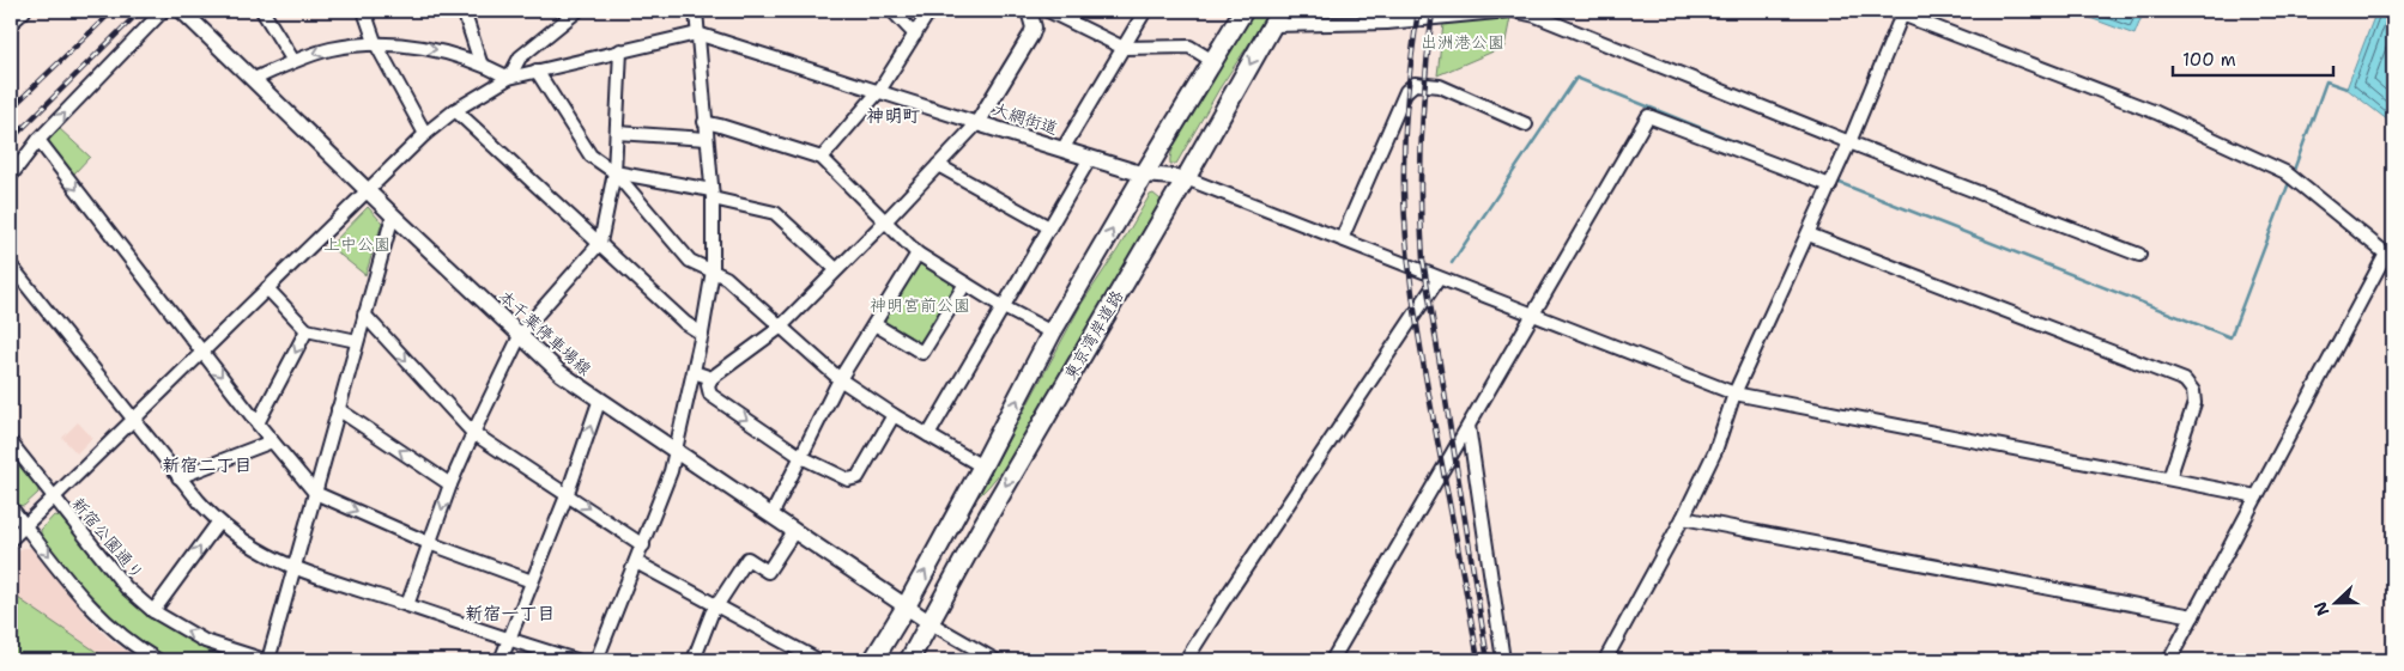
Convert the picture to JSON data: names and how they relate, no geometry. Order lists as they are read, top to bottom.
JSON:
{
  "streets": {
    "highway": ["東京湾岸道路"],
    "main road": ["大網街道", "本千葉停車場線"],
    "street": ["新宿公園通り"]
  },
  "crossings": [
    ["大網街道", "東京湾岸道路"],
    ["本千葉停車場線", "東京湾岸道路"]
  ],
  "districts": ["神明町", "新宿二丁目", "新宿一丁目"],
  "parks": ["出洲港公園", "上中公園", "神明宮前公園"],
  "scale_bar": "100 m",
  "north": "left"
}
